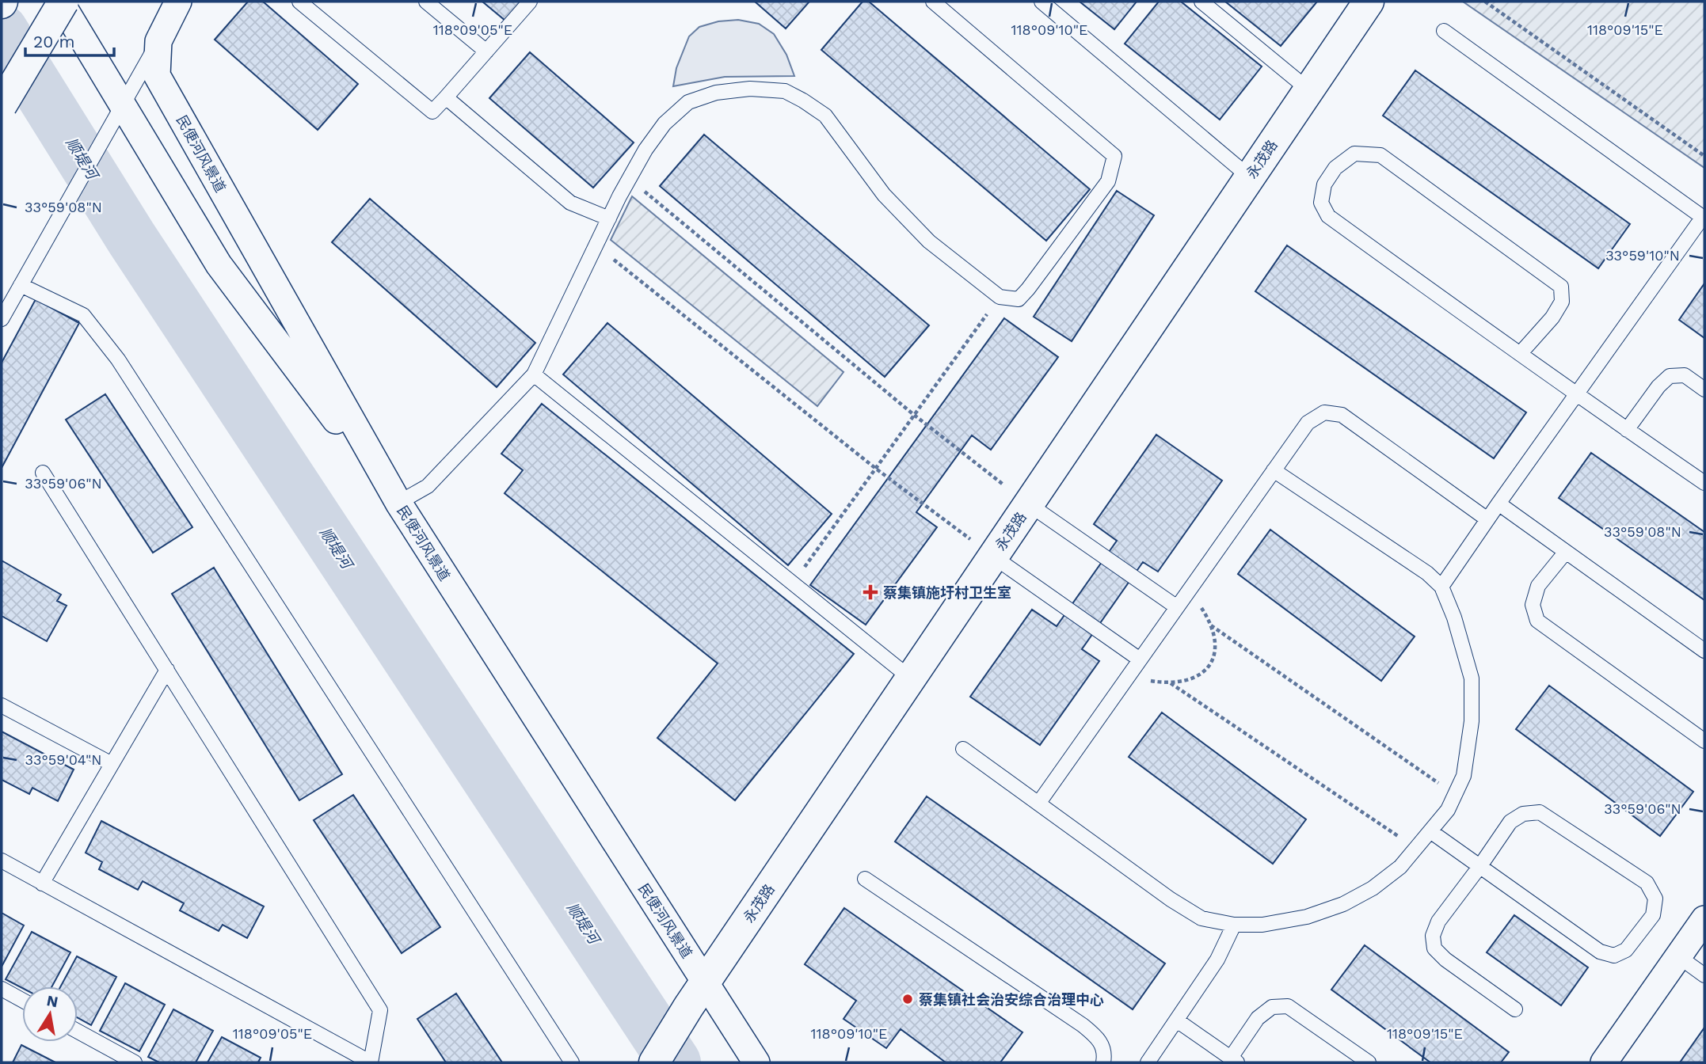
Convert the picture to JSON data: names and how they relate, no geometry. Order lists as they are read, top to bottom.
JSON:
{
  "streets": {
    "street": ["民便河风景道", "永茂路"]
  },
  "crossings": [
    ["民便河风景道", "永茂路"]
  ],
  "water": ["顺堤河"],
  "places": {
    "health": ["蔡集镇施圩村卫生室"],
    "other": ["蔡集镇社会治安综合治理中心"]
  },
  "scale_bar": "20 m",
  "north": "top",
  "coordinates": [
    "118°09'05\"E",
    "118°09'10\"E",
    "118°09'15\"E",
    "33°59'08\"N",
    "33°59'10\"N",
    "33°59'06\"N",
    "33°59'04\"N"
  ]
}
